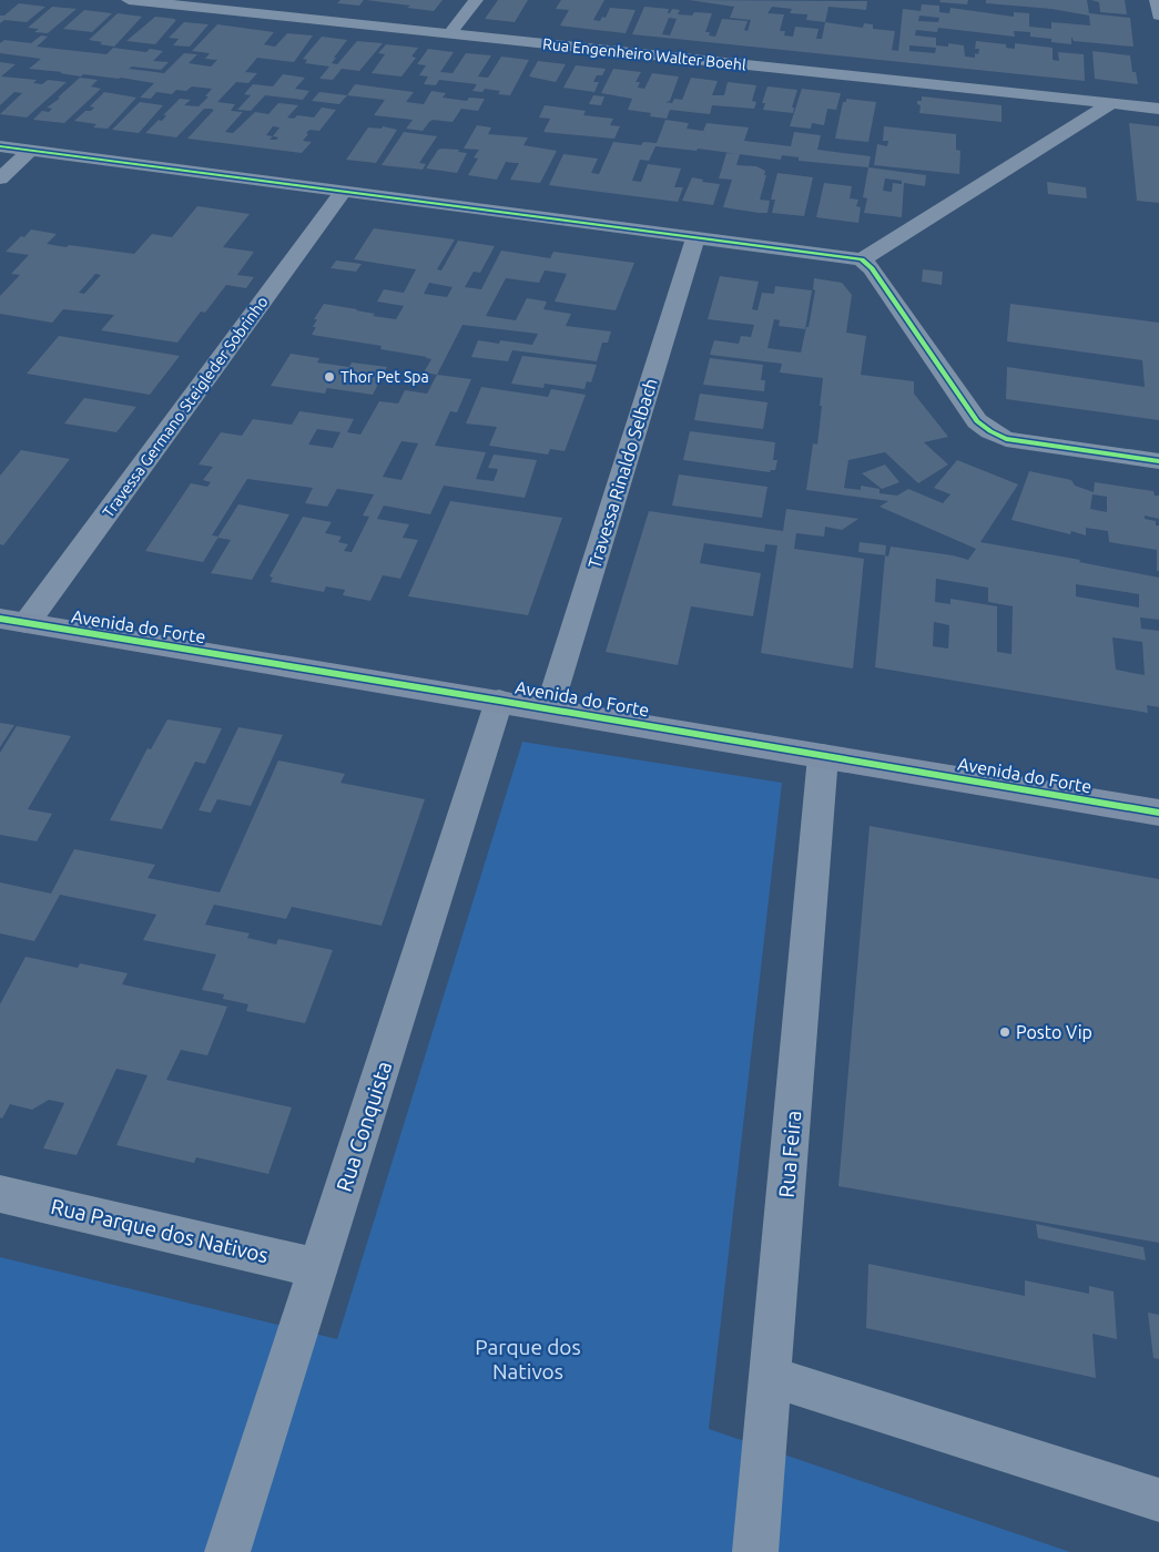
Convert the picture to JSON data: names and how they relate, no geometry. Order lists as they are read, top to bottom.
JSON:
{
  "streets": {
    "main road": ["Avenida do Forte"],
    "street": [
      "Rua Engenheiro Walter Boehl",
      "Travessa Germano Steigleder Sobrinho",
      "Travessa Rinaldo Selbach",
      "Rua Conquista",
      "Rua Feira",
      "Rua Parque dos Nativos"
    ]
  },
  "crossings": [
    ["Travessa Germano Steigleder Sobrinho", "Avenida do Forte"],
    ["Travessa Rinaldo Selbach", "Avenida do Forte"],
    ["Avenida do Forte", "Rua Conquista"],
    ["Avenida do Forte", "Rua Feira"],
    ["Rua Conquista", "Rua Parque dos Nativos"]
  ],
  "parks": ["Parque dos Nativos"],
  "places": ["Thor Pet Spa", "Posto Vip"]
}
